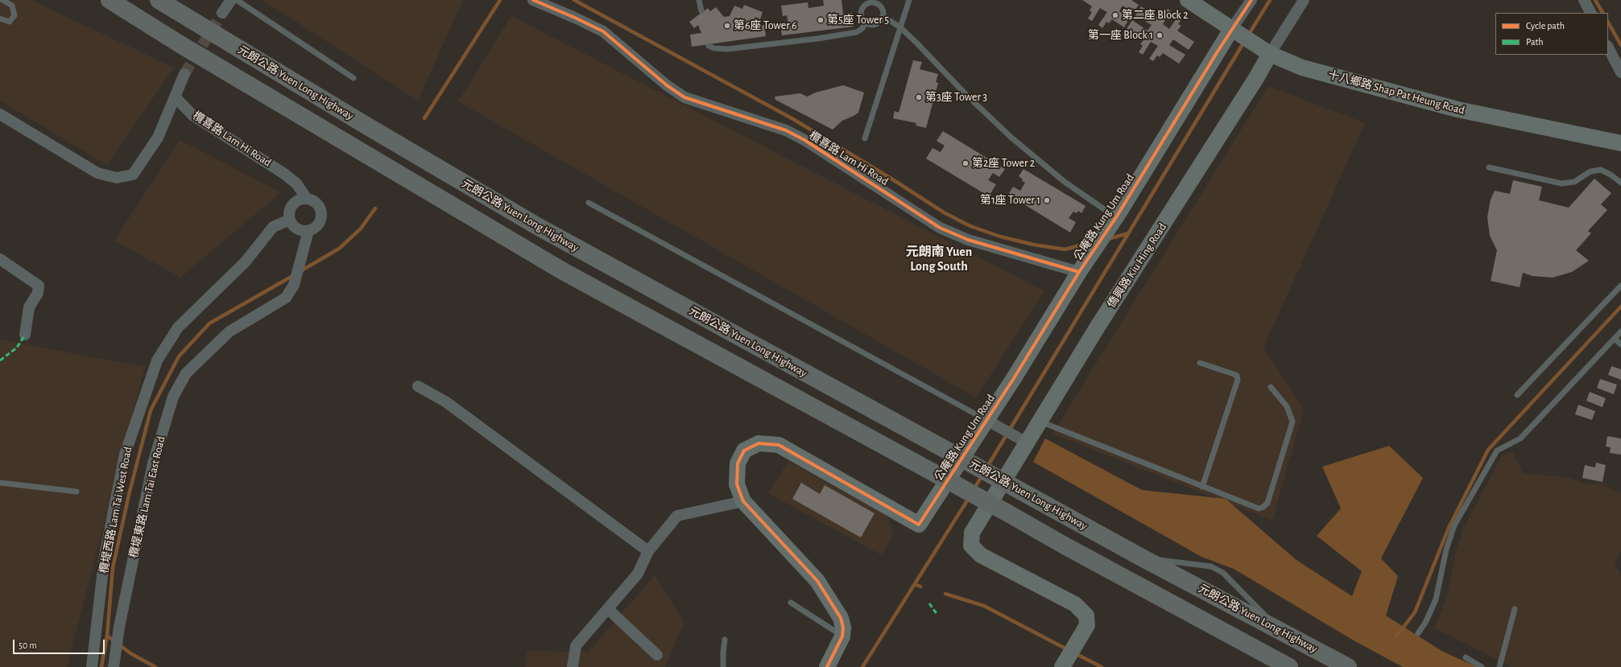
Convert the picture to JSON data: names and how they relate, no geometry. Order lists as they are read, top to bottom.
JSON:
{
  "streets": {
    "highway": ["元朗公路 Yuen Long Highway"],
    "street": [
      "十八鄉路 Shap Pat Heung Road",
      "欖喜路 Lam Hi Road",
      "公庵路 Kung Um Road",
      "僑興路 Kiu Hing Road",
      "欖堤東路 Lam Tai East Road",
      "欖堤西路 Lam Tai West Road"
    ]
  },
  "crossings": [
    ["十八鄉路 Shap Pat Heung Road", "公庵路 Kung Um Road"],
    ["十八鄉路 Shap Pat Heung Road", "僑興路 Kiu Hing Road"],
    ["欖喜路 Lam Hi Road", "公庵路 Kung Um Road"],
    ["欖喜路 Lam Hi Road", "欖堤東路 Lam Tai East Road"],
    ["欖喜路 Lam Hi Road", "欖堤西路 Lam Tai West Road"],
    ["欖堤東路 Lam Tai East Road", "欖堤西路 Lam Tai West Road"]
  ],
  "districts": ["元朗南 Yuen Long South"],
  "places": [
    "第二座 Block 2",
    "第5座 Tower 5",
    "第6座 Tower 6",
    "第一座 Block 1",
    "第3座 Tower 3",
    "第2座 Tower 2",
    "第1座 Tower 1"
  ],
  "legend": ["Cycle path", "Path"],
  "scale_bar": "50 m"
}
